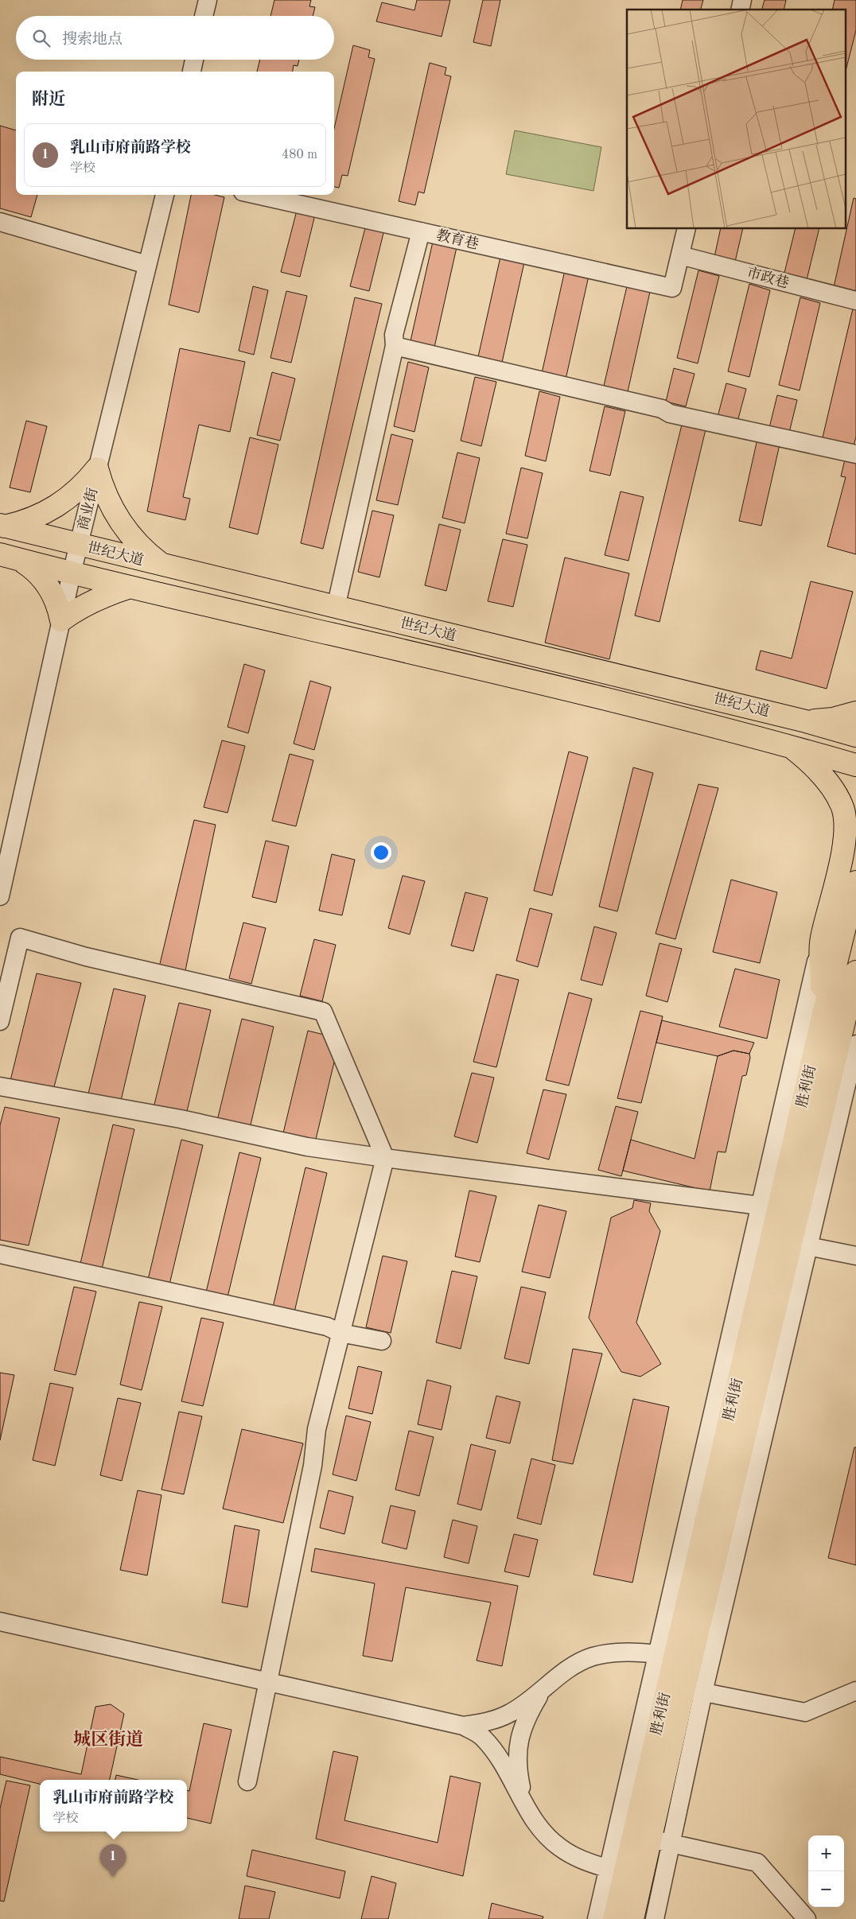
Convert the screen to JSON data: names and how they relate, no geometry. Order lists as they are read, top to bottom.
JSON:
{
  "streets": {
    "main road": ["世纪大道", "胜利街"],
    "street": ["教育巷", "市政巷", "商业街"]
  },
  "crossings": [
    ["教育巷", "市政巷"],
    ["商业街", "世纪大道"]
  ],
  "districts": ["城区街道"],
  "page": {
    "search": "搜索地点",
    "heading": "附近",
    "list": [
      {
        "mark": "1",
        "name": "乳山市府前路学校",
        "note": "学校",
        "value": "480 m"
      }
    ],
    "popup": ["乳山市府前路学校", "学校"],
    "map_buttons": ["+", "−"],
    "pins": "1"
  }
}
